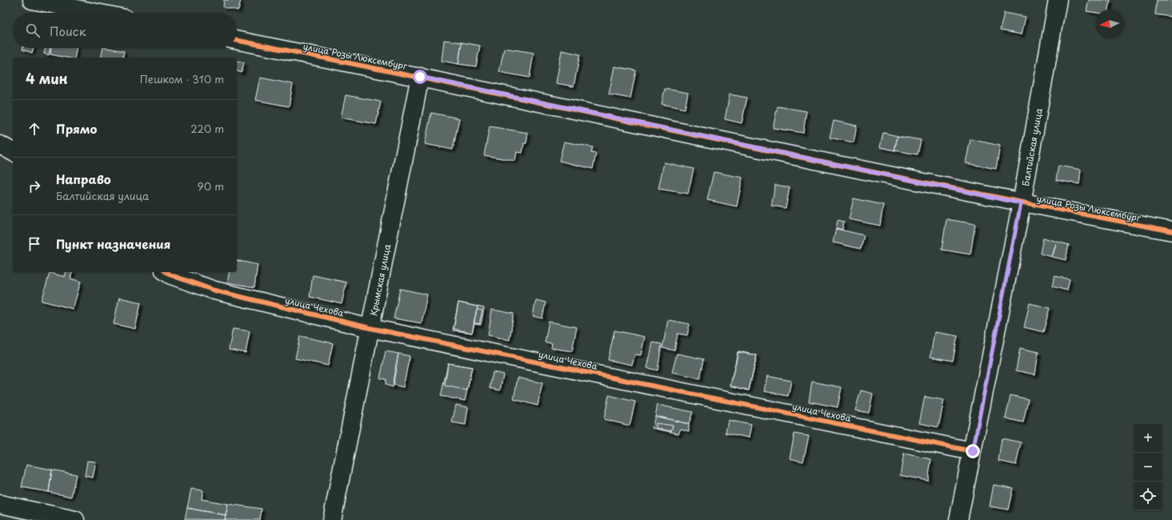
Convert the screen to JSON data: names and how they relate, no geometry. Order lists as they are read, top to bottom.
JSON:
{
  "streets": {
    "street": [
      "улица Розы Люксембург",
      "Балтийская улица",
      "Крымская улица",
      "улица Чехова"
    ]
  },
  "crossings": [
    ["улица Розы Люксембург", "Балтийская улица"],
    ["улица Розы Люксембург", "Крымская улица"],
    ["Балтийская улица", "улица Чехова"],
    ["Крымская улица", "улица Чехова"]
  ],
  "north": "left",
  "page": {
    "search": "Поиск",
    "heading": ["4 мин", "Пешком · 310 m"],
    "list": [
      ["Прямо", "220 m"],
      ["Направо", "Балтийская улица", "90 m"],
      "Пункт назначения"
    ],
    "map_buttons": ["+", "−"]
  }
}
